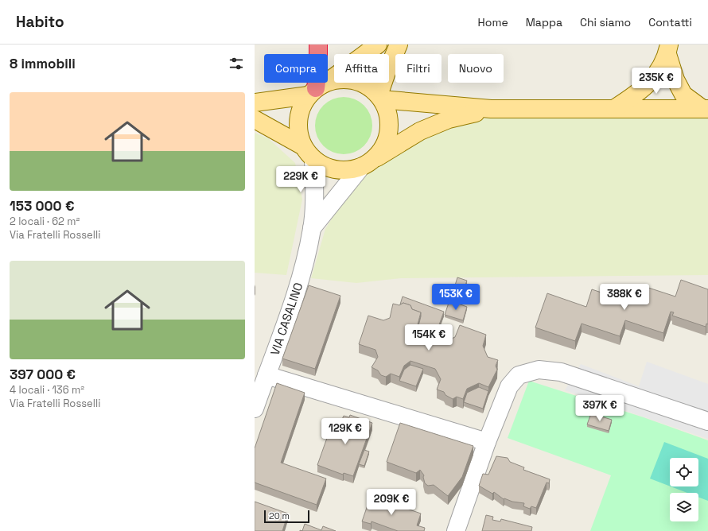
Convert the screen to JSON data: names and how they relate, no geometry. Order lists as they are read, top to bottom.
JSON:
{
  "streets": {
    "street": ["VIA CASALINO"]
  },
  "scale_bar": "20 m",
  "page": {
    "header": "Habito",
    "nav": [
      "Home",
      "Mappa",
      "Chi siamo",
      "Contatti"
    ],
    "heading": "8 immobili",
    "chip": [
      "Compra",
      "Affitta",
      "Filtri",
      "Nuovo"
    ],
    "price": [
      "235K €",
      "229K €",
      "153K €",
      "388K €",
      "154K €",
      "397K €",
      "129K €",
      "209K €"
    ],
    "list": [
      {
        "name": "153 000 €",
        "note": "2 locali · 62 m² · Via Fratelli Rosselli"
      },
      {
        "name": "397 000 €",
        "note": "4 locali · 136 m² · Via Fratelli Rosselli"
      }
    ],
    "scale": "20 m"
  }
}
